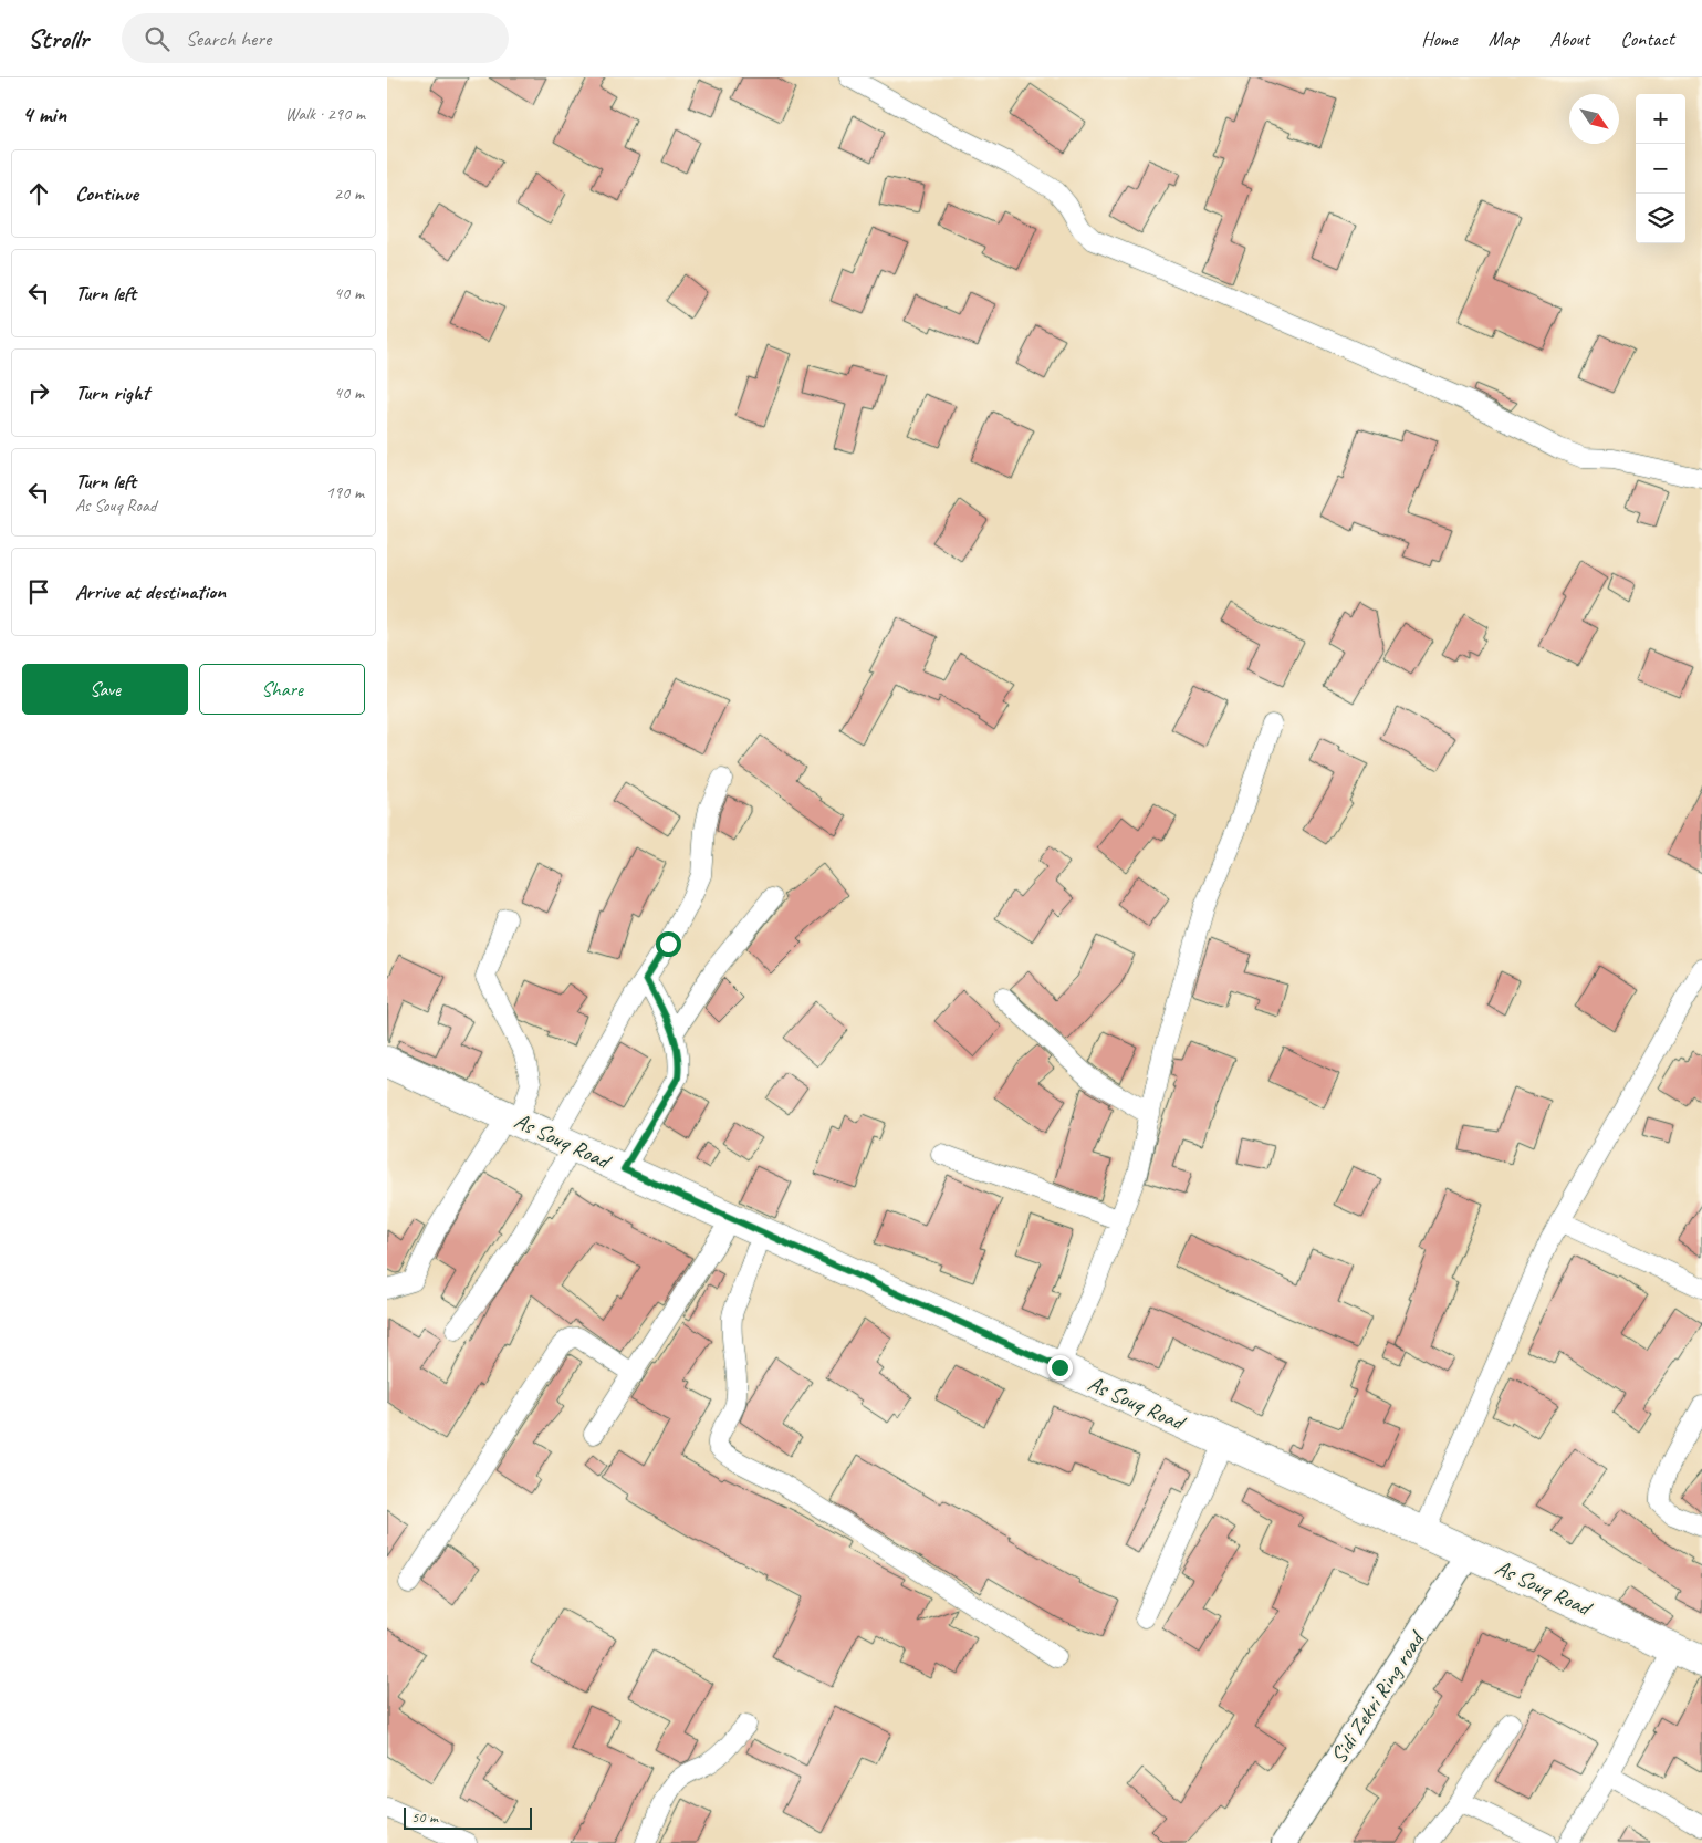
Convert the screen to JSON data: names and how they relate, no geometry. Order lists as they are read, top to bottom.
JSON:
{
  "streets": {
    "main road": ["As Souq Road"],
    "street": ["Sidi Zekri Ring road"]
  },
  "crossings": [
    ["As Souq Road", "Sidi Zekri Ring road"]
  ],
  "scale_bar": "50 m",
  "north": "bottom right",
  "page": {
    "header": "Strollr",
    "search": "Search here",
    "nav": [
      "Home",
      "Map",
      "About",
      "Contact"
    ],
    "heading": ["4 min", "Walk · 290 m"],
    "map_buttons": ["+", "−"],
    "list": [
      ["Continue", "20 m"],
      ["Turn left", "40 m"],
      ["Turn right", "40 m"],
      ["Turn left", "As Souq Road", "190 m"],
      "Arrive at destination"
    ],
    "buttons": ["Save", "Share"],
    "scale": "50 m"
  }
}
